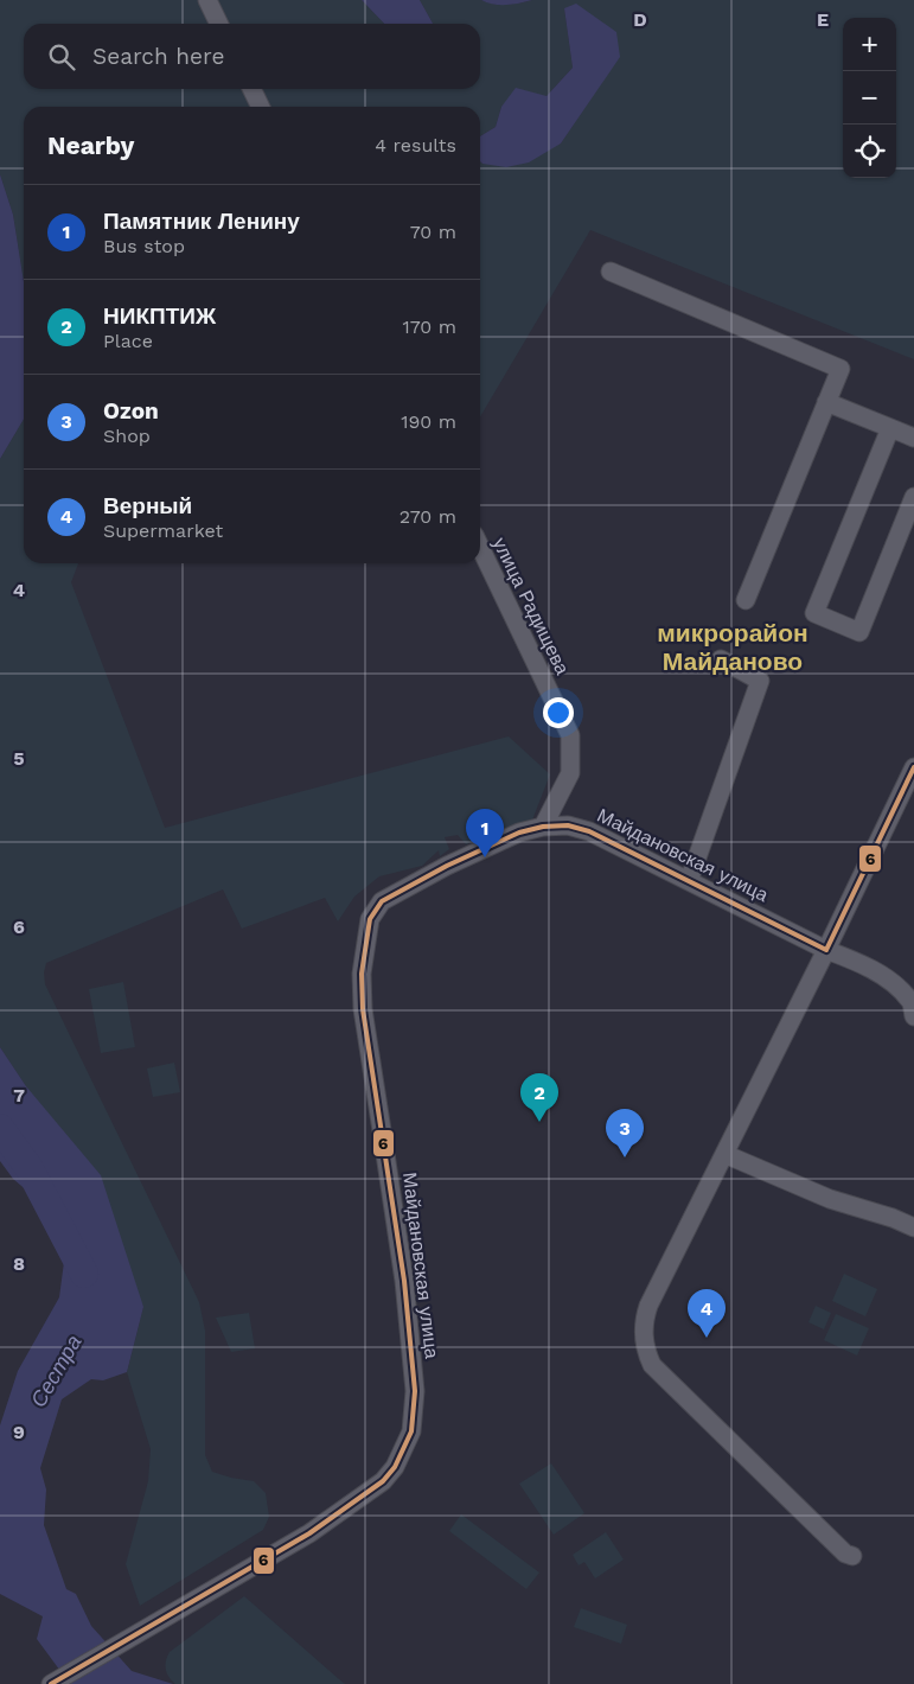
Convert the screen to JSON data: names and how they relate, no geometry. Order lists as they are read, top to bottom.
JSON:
{
  "streets": {
    "street": ["улица Радищева", "Майдановская улица"]
  },
  "crossings": [
    ["улица Радищева", "Майдановская улица"]
  ],
  "districts": ["микрорайон Майданово"],
  "water": ["Сестра"],
  "lines": ["transit line 6"],
  "page": {
    "map_buttons": ["+", "−"],
    "search": "Search here",
    "heading": ["Nearby", "4 results"],
    "list": [
      {
        "mark": "1",
        "name": "Памятник Ленину",
        "note": "Bus stop",
        "value": "70 m"
      },
      {
        "mark": "2",
        "name": "НИКПТИЖ",
        "note": "Place",
        "value": "170 m"
      },
      {
        "mark": "3",
        "name": "Ozon",
        "note": "Shop",
        "value": "190 m"
      },
      {
        "mark": "4",
        "name": "Верный",
        "note": "Supermarket",
        "value": "270 m"
      }
    ],
    "pins": [
      "1",
      "2",
      "3",
      "4"
    ]
  },
  "grid": {
    "columns": ["D", "E"],
    "rows": [
      "4",
      "5",
      "6",
      "7",
      "8",
      "9"
    ]
  }
}
